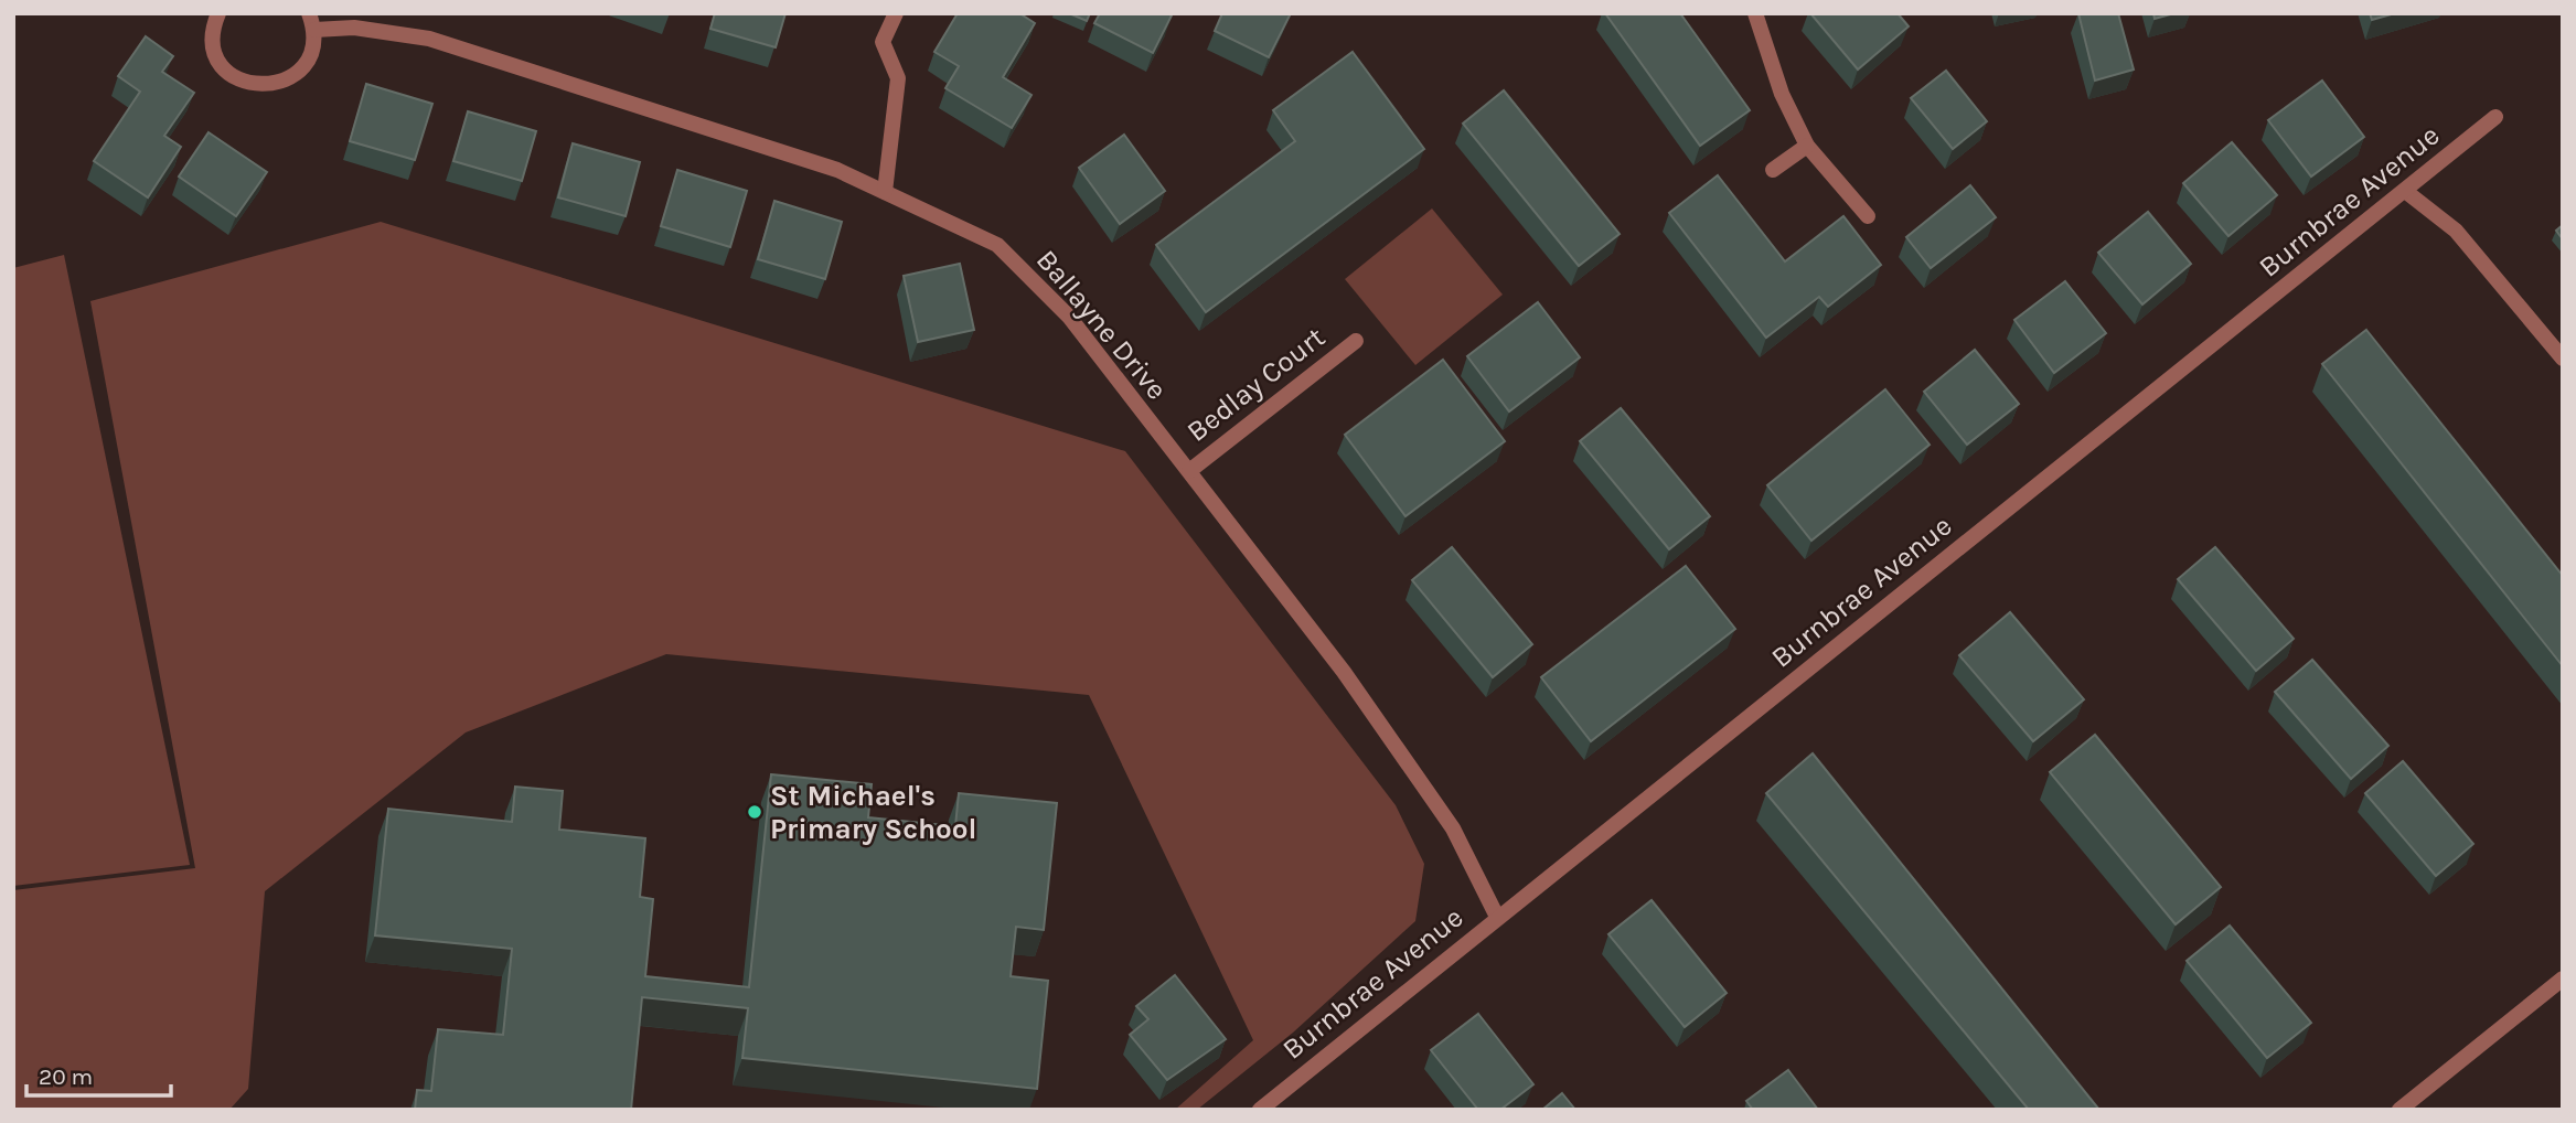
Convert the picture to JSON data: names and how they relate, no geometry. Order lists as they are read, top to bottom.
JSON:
{
  "streets": {
    "street": ["Burnbrae Avenue", "Ballayne Drive", "Bedlay Court"]
  },
  "crossings": [
    ["Burnbrae Avenue", "Ballayne Drive"],
    ["Ballayne Drive", "Bedlay Court"]
  ],
  "places": ["St Michael's Primary School"],
  "scale_bar": "20 m"
}
